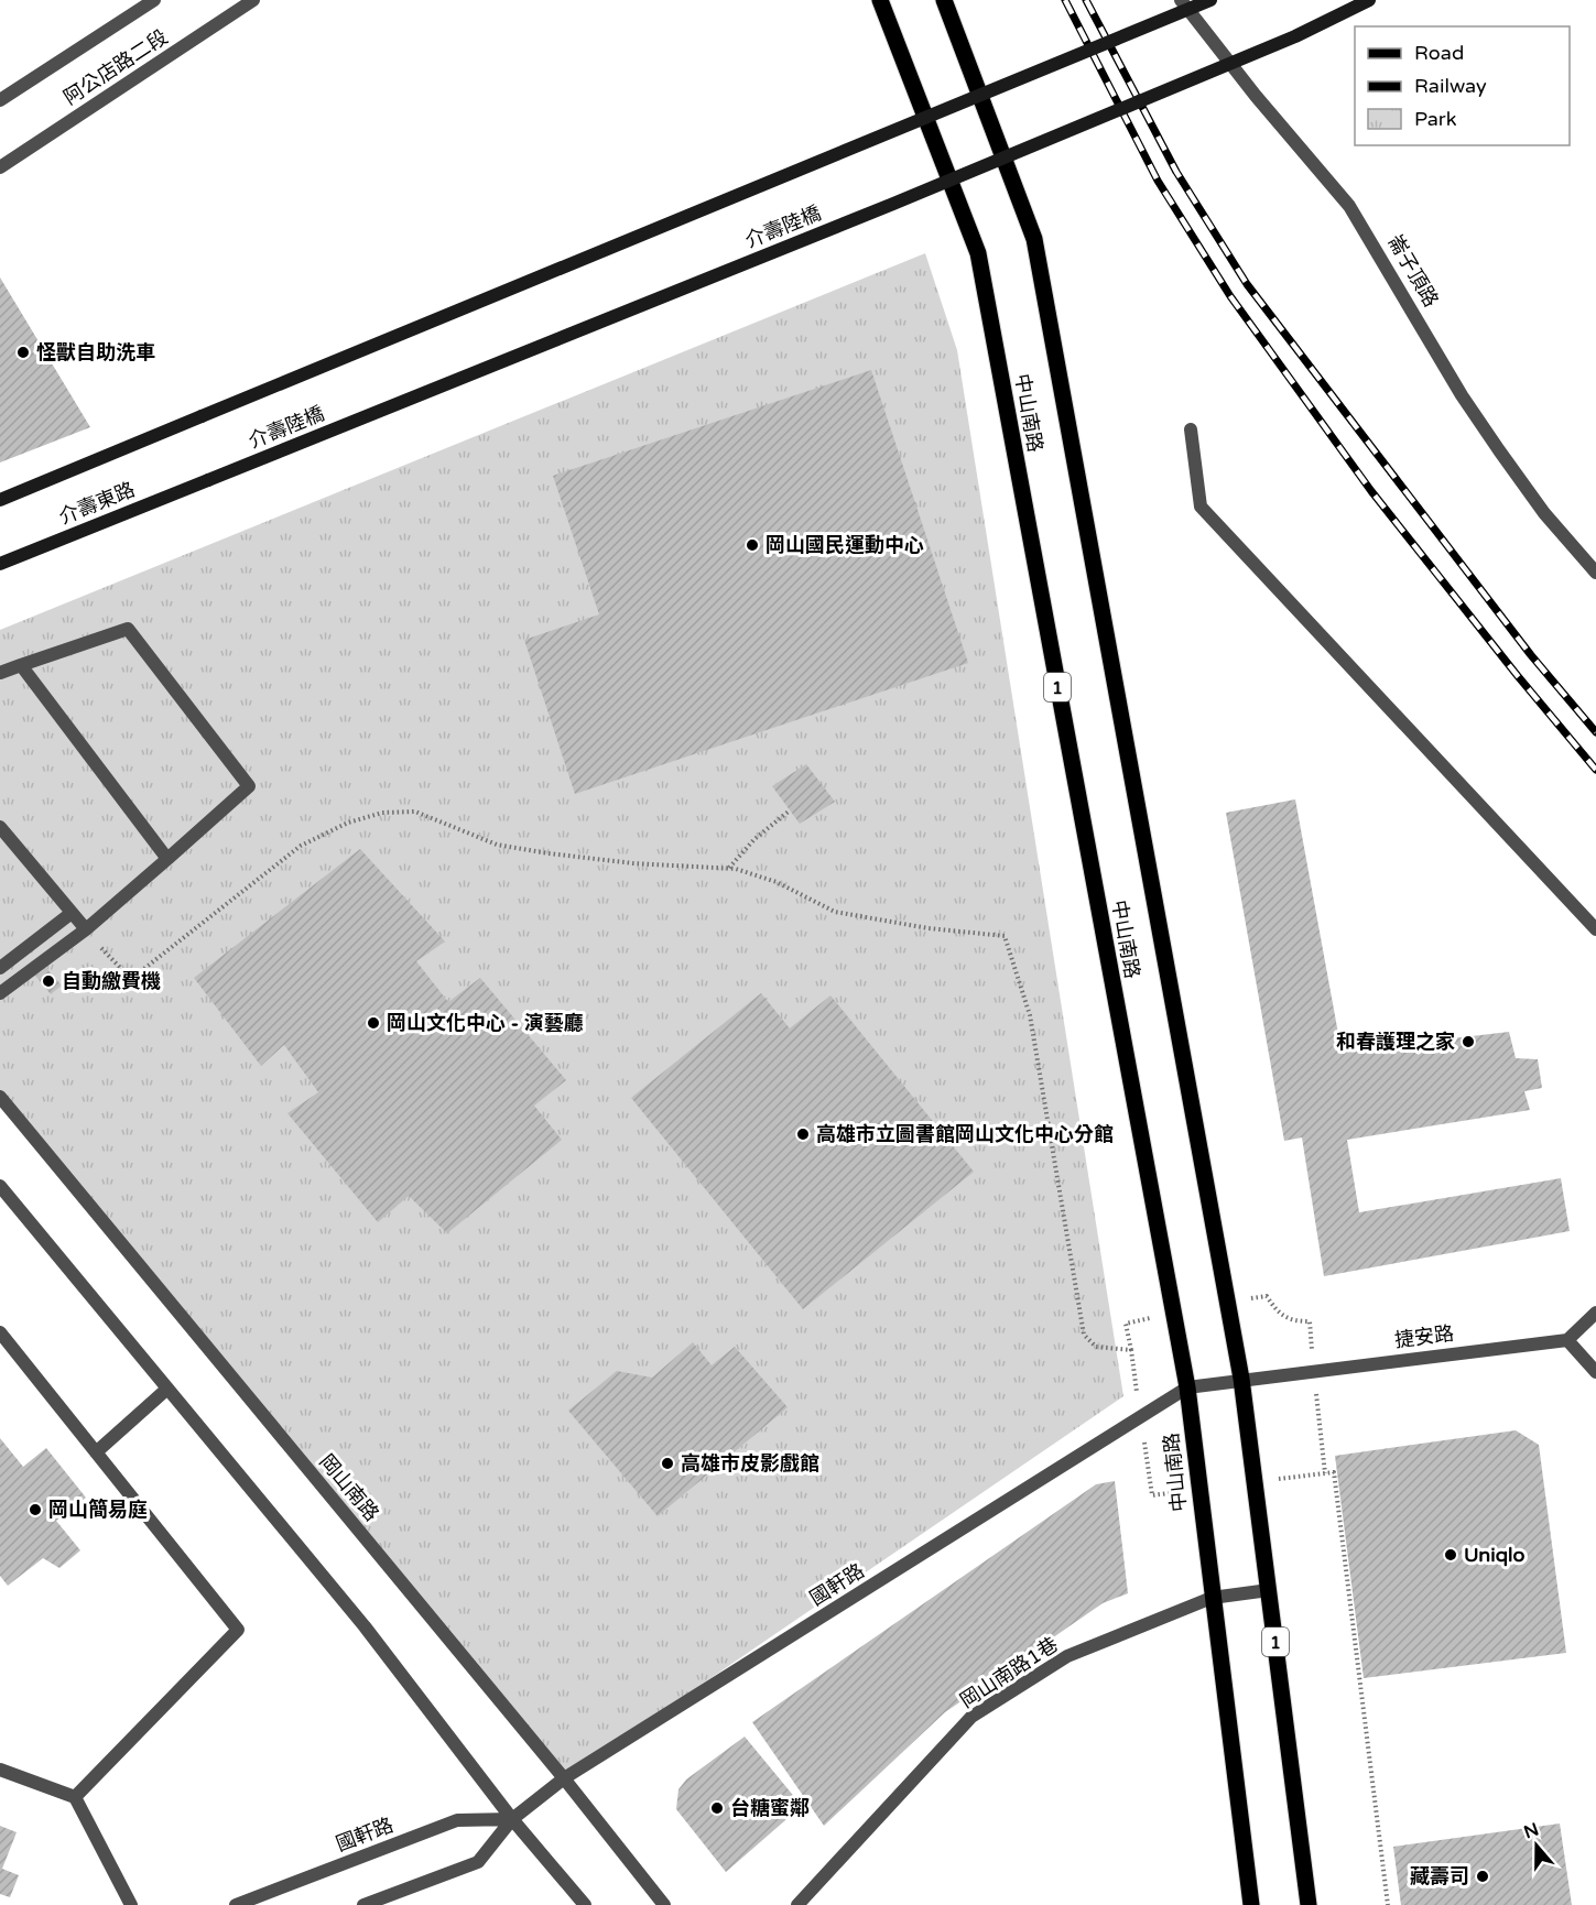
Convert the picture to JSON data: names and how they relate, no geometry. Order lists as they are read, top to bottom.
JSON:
{
  "streets": {
    "main road": [
      "介壽陸橋",
      "中山南路",
      "介壽東路",
      "1"
    ],
    "street": [
      "阿公店路二段",
      "崙子頂路",
      "捷安路",
      "岡山南路",
      "國軒路",
      "岡山南路1巷"
    ]
  },
  "crossings": [
    ["介壽陸橋", "介壽東路"],
    ["中山南路", "捷安路"],
    ["中山南路", "國軒路"],
    ["中山南路", "岡山南路1巷"],
    ["捷安路", "國軒路"],
    ["岡山南路", "國軒路"]
  ],
  "places": [
    "怪獸自助洗車",
    "岡山國民運動中心",
    "自動繳費機",
    "岡山文化中心 - 演藝廳",
    "和春護理之家",
    "高雄市立圖書館岡山文化中心分館",
    "高雄市皮影戲館",
    "岡山簡易庭",
    "Uniqlo",
    "台糖蜜鄰",
    "藏壽司"
  ],
  "legend": ["Road", "Railway", "Park"],
  "north": "top"
}
